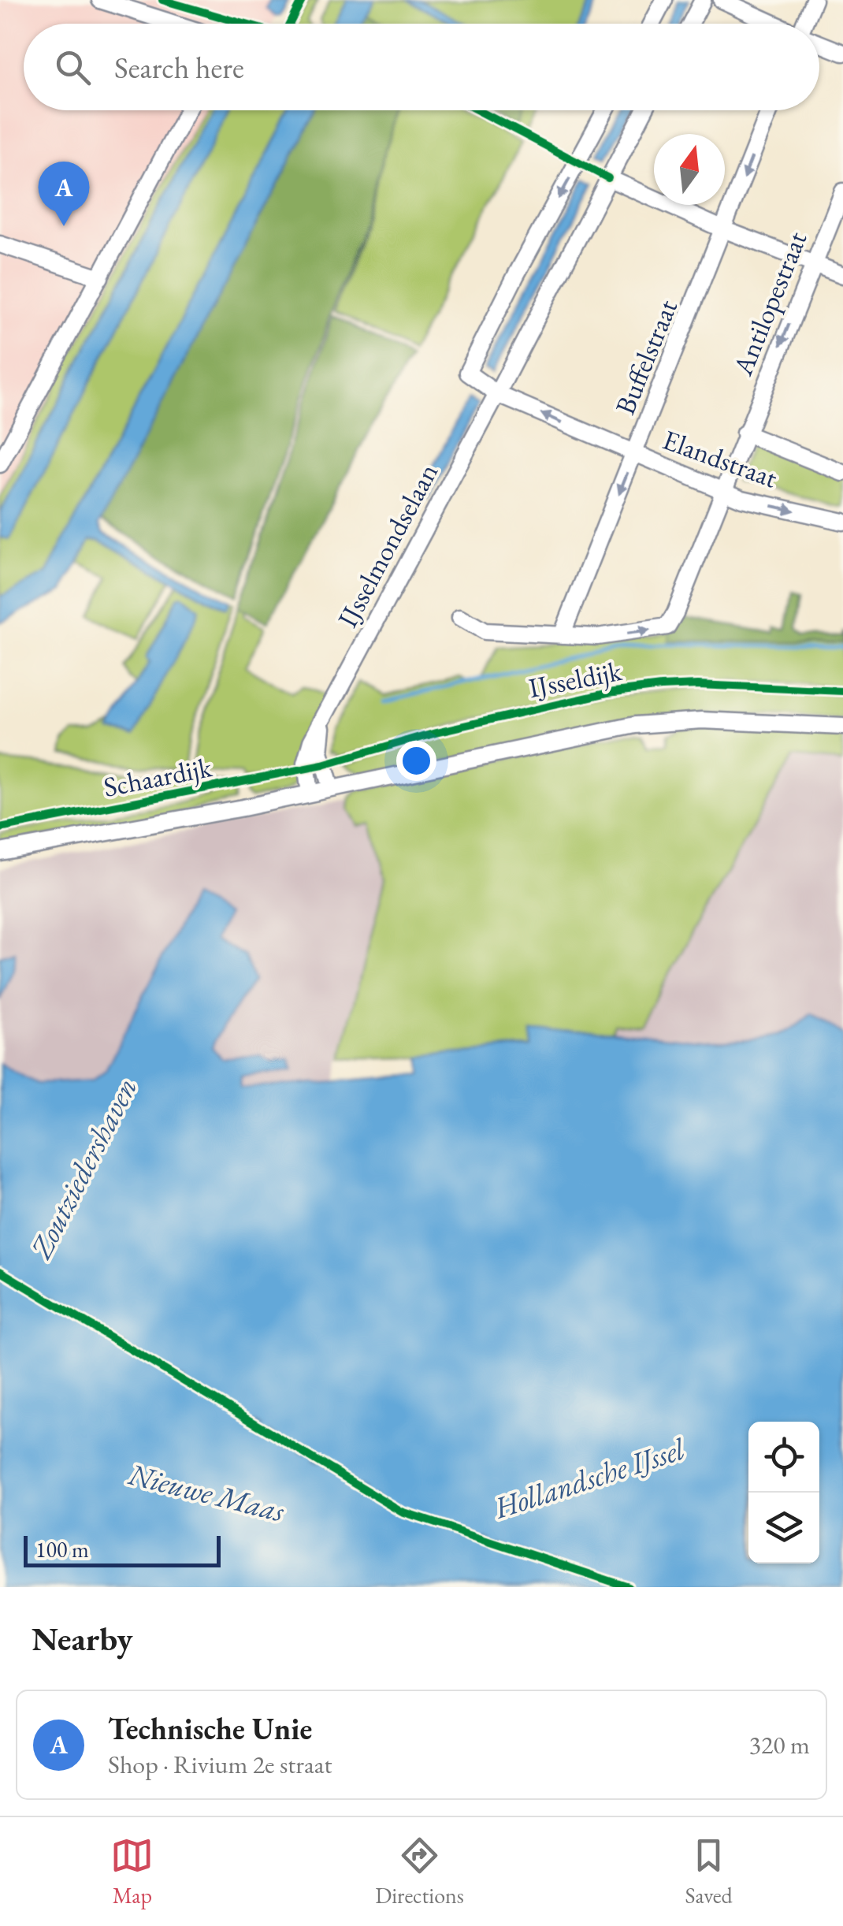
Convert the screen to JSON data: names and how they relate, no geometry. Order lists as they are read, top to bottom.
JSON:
{
  "streets": {
    "street": [
      "Antilopestraat",
      "Buffelstraat",
      "Elandstraat",
      "IJsselmondselaan",
      "IJsseldijk",
      "Schaardijk"
    ]
  },
  "crossings": [
    ["Antilopestraat", "Buffelstraat"],
    ["Antilopestraat", "Elandstraat"],
    ["Buffelstraat", "Elandstraat"],
    ["Elandstraat", "IJsselmondselaan"],
    ["IJsselmondselaan", "IJsseldijk"],
    ["IJsselmondselaan", "Schaardijk"],
    ["IJsseldijk", "Schaardijk"]
  ],
  "one_way": ["Buffelstraat"],
  "water": ["Zoutziedershaven", "Hollandsche IJssel", "Nieuwe Maas"],
  "scale_bar": "100 m",
  "north": "top",
  "page": {
    "search": "Search here",
    "pins": "A",
    "scale": "100 m",
    "heading": "Nearby",
    "list": [
      {
        "mark": "A",
        "name": "Technische Unie",
        "note": "Shop · Rivium 2e straat",
        "value": "320 m"
      }
    ],
    "nav": ["Map", "Directions", "Saved"]
  }
}
